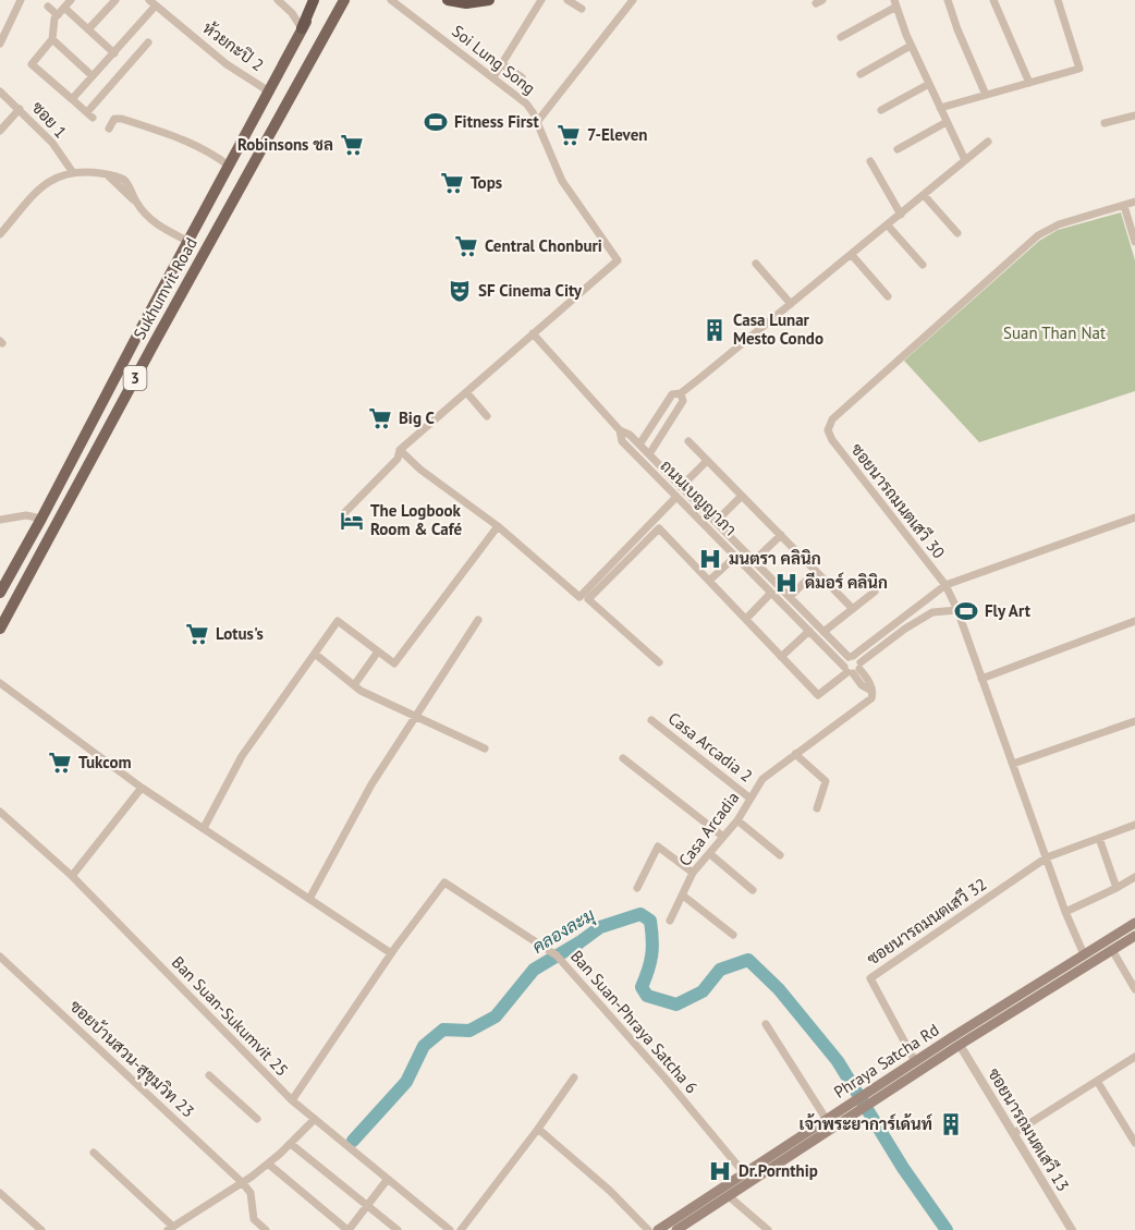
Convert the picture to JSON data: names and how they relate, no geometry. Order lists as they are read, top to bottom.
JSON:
{
  "streets": {
    "main road": ["Sukhumvit Road", "3", "Phraya Satcha Rd"],
    "street": [
      "ห้วยกะปิ 2",
      "Soi Lung Song",
      "ซอย 1",
      "ถนนเบญญาภา",
      "ซอยนารถมนตเสวี 30",
      "Casa Arcadia 2",
      "Casa Arcadia",
      "ซอยนารถมนตเสวี 32",
      "Ban Suan-Sukumvit 25",
      "Ban Suan-Phraya Satcha 6",
      "ซอยบ้านสวน-สุขุมวิท 23",
      "ซอยนารถมนตเสวี 13"
    ]
  },
  "crossings": [
    ["ห้วยกะปิ 2", "Sukhumvit Road"],
    ["Soi Lung Song", "ถนนเบญญาภา"],
    ["ถนนเบญญาภา", "Casa Arcadia"],
    ["ซอยนารถมนตเสวี 30", "ซอยนารถมนตเสวี 32"],
    ["ซอยนารถมนตเสวี 30", "Phraya Satcha Rd"],
    ["Casa Arcadia 2", "Casa Arcadia"],
    ["ซอยนารถมนตเสวี 32", "Phraya Satcha Rd"],
    ["Ban Suan-Sukumvit 25", "Ban Suan-Phraya Satcha 6"],
    ["Ban Suan-Phraya Satcha 6", "Phraya Satcha Rd"],
    ["Phraya Satcha Rd", "ซอยนารถมนตเสวี 13"]
  ],
  "water": ["คลองละมุ"],
  "parks": ["Suan Than Nat"],
  "places": {
    "sports": ["Fitness First", "Fly Art"],
    "supermarket": [
      "7-Eleven",
      "Robinsons ชล",
      "Tops",
      "Central Chonburi",
      "Big C",
      "Lotus's",
      "Tukcom"
    ],
    "theatre": ["SF Cinema City"],
    "building": ["Casa Lunar Mesto Condo", "เจ้าพระยาการ์เด้นท์"],
    "hotel": ["The Logbook Room & Café"],
    "hospital": ["มนตรา คลินิก", "ดีมอร์ คลินิก", "Dr.Pornthip"]
  }
}
